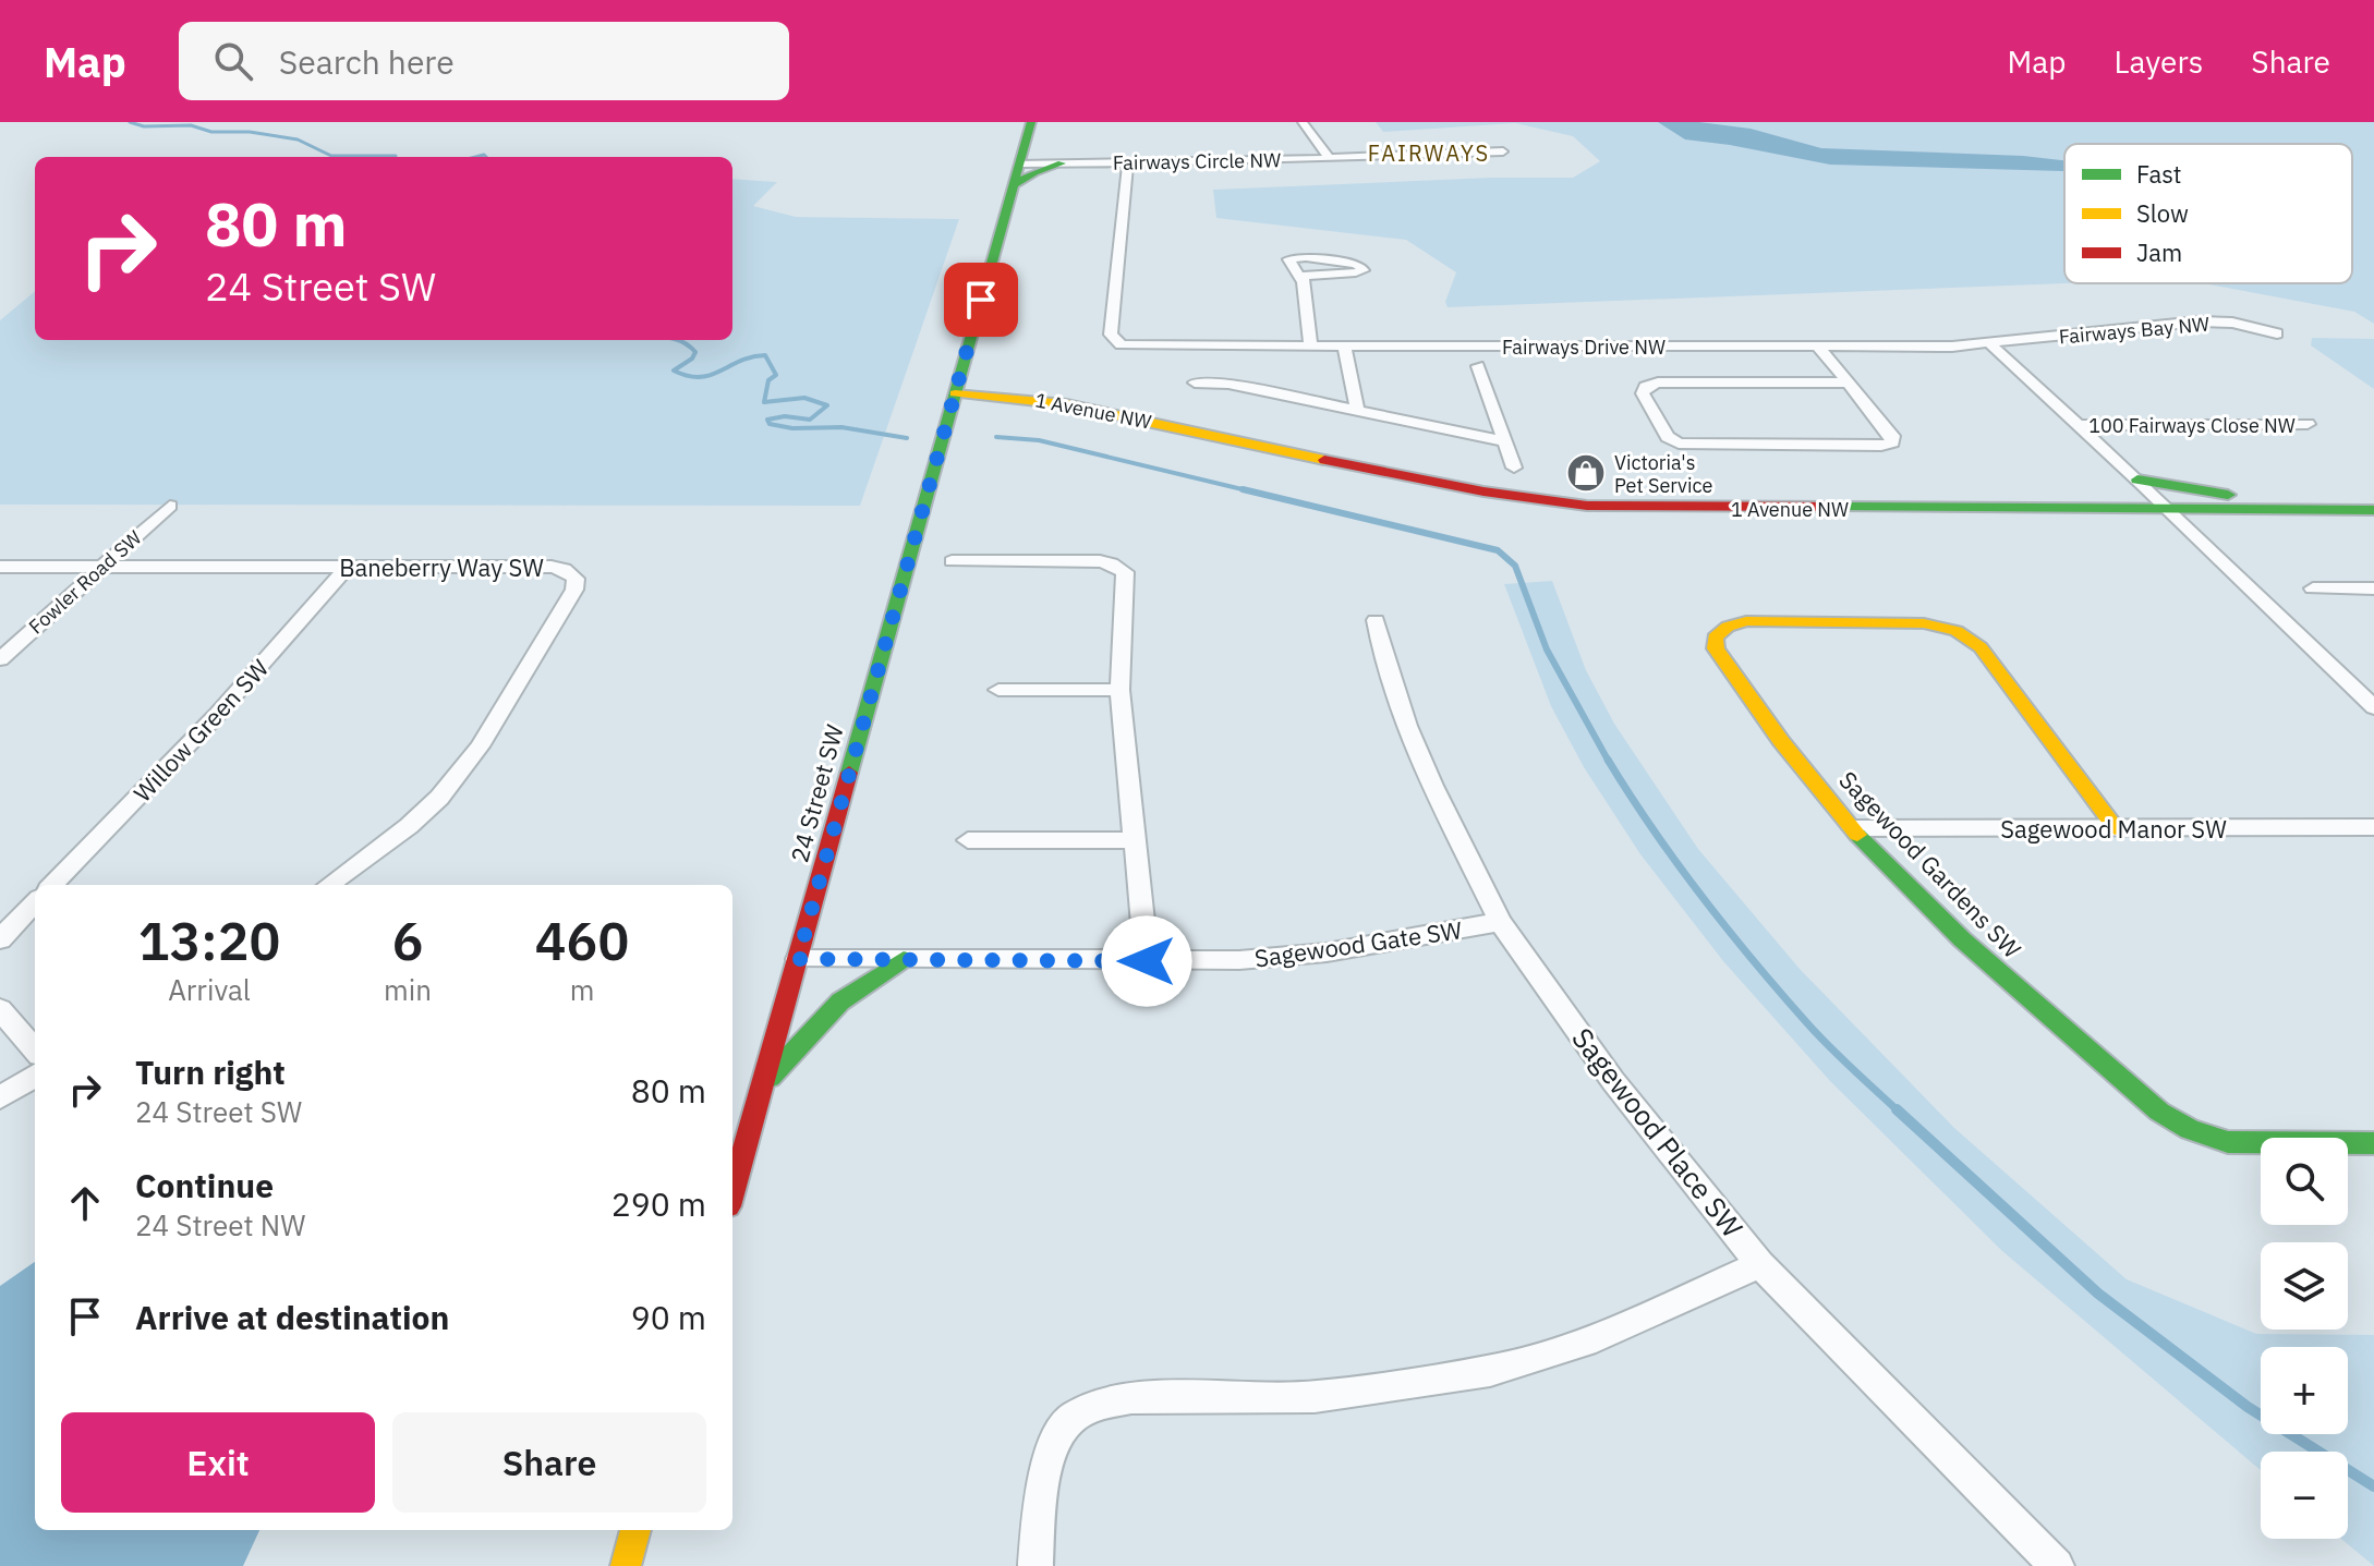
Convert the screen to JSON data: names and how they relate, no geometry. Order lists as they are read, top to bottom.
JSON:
{
  "streets": {
    "street": [
      "Fairways Circle NW",
      "Fairways Bay NW",
      "Fairways Drive NW",
      "1 Avenue NW",
      "100 Fairways Close NW",
      "Baneberry Way SW",
      "Fowler Road SW",
      "Willow Green SW",
      "24 Street SW",
      "Sagewood Manor SW",
      "Sagewood Gardens SW",
      "Sagewood Gate SW",
      "Sagewood Place SW"
    ]
  },
  "crossings": [
    ["Fairways Circle NW", "Fairways Drive NW"],
    ["Fairways Circle NW", "24 Street SW"],
    ["Fairways Bay NW", "Fairways Drive NW"],
    ["1 Avenue NW", "24 Street SW"],
    ["Baneberry Way SW", "Fowler Road SW"],
    ["Baneberry Way SW", "Willow Green SW"],
    ["24 Street SW", "Sagewood Gate SW"],
    ["Sagewood Manor SW", "Sagewood Gardens SW"],
    ["Sagewood Gate SW", "Sagewood Place SW"]
  ],
  "districts": ["FAIRWAYS"],
  "places": {
    "shop": ["Victoria's Pet Service"]
  },
  "legend": ["Fast", "Slow", "Jam"],
  "page": {
    "header": "Map",
    "search": "Search here",
    "nav": ["Map", "Layers", "Share"],
    "turn": ["80 m", "24 Street SW"],
    "eta": [
      "13:20",
      "Arrival",
      "6",
      "min",
      "460",
      "m"
    ],
    "list": [
      {
        "name": "Turn right",
        "note": "24 Street SW",
        "value": "80 m"
      },
      {
        "name": "Continue",
        "note": "24 Street NW",
        "value": "290 m"
      },
      {
        "name": "Arrive at destination",
        "value": "90 m"
      }
    ],
    "map_buttons": ["+", "−"],
    "buttons": ["Exit", "Share"]
  }
}
